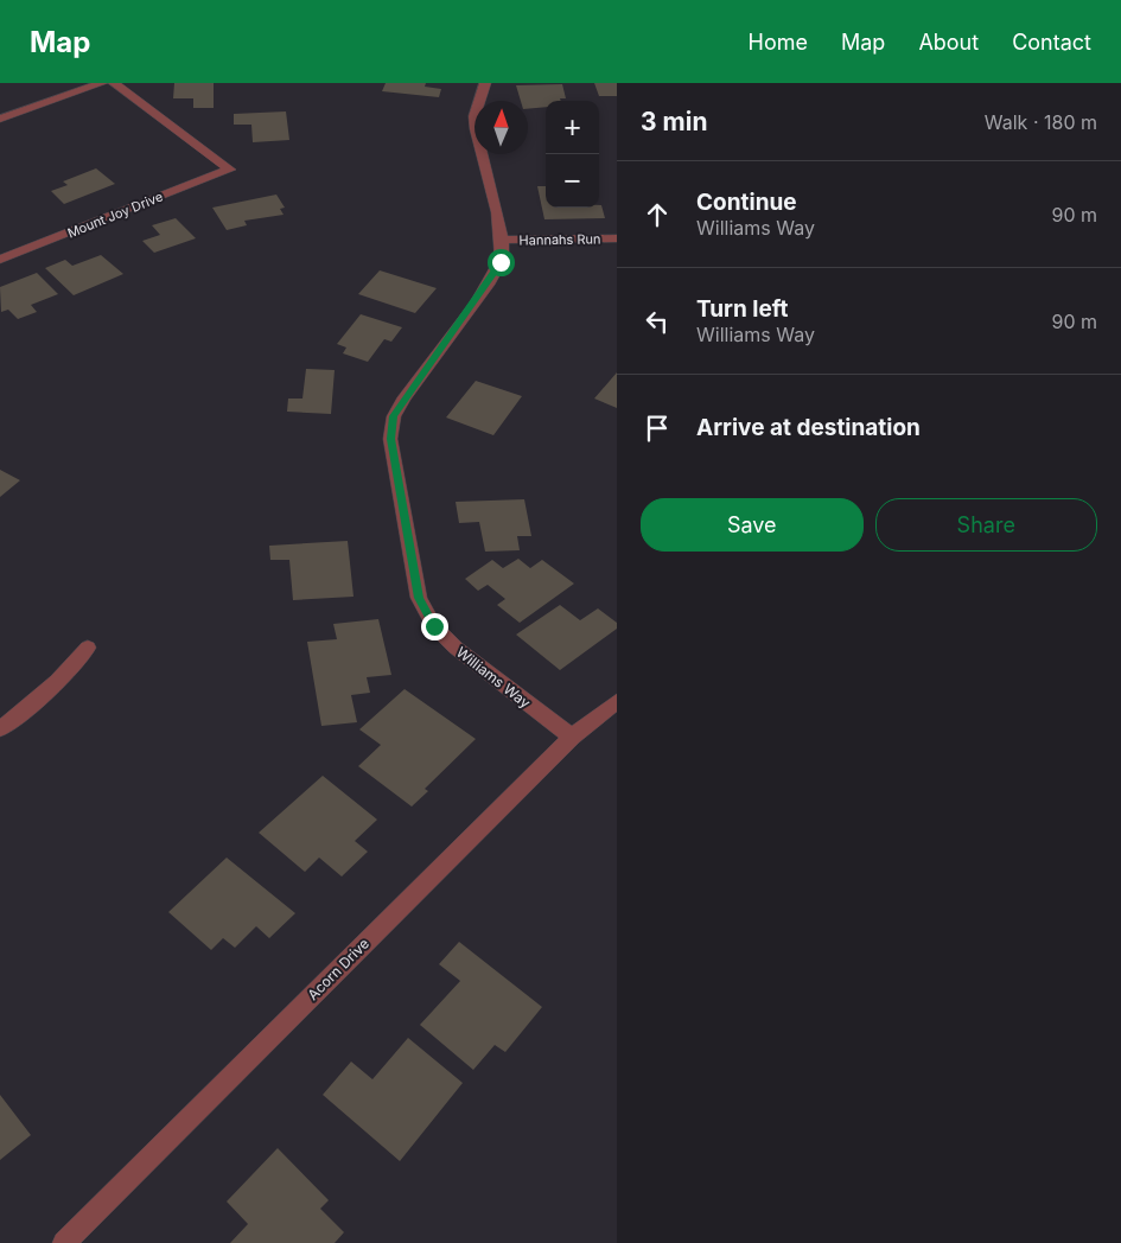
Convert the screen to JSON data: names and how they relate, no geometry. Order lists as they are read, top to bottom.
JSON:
{
  "streets": {
    "street": [
      "Mount Joy Drive",
      "Hannahs Run",
      "Williams Way",
      "Acorn Drive"
    ]
  },
  "crossings": [
    ["Hannahs Run", "Williams Way"],
    ["Williams Way", "Acorn Drive"]
  ],
  "north": "top",
  "page": {
    "header": "Map",
    "nav": [
      "Home",
      "Map",
      "About",
      "Contact"
    ],
    "heading": ["3 min", "Walk · 180 m"],
    "map_buttons": ["+", "−"],
    "list": [
      ["Continue", "Williams Way", "90 m"],
      ["Turn left", "Williams Way", "90 m"],
      "Arrive at destination"
    ],
    "buttons": ["Save", "Share"]
  }
}
